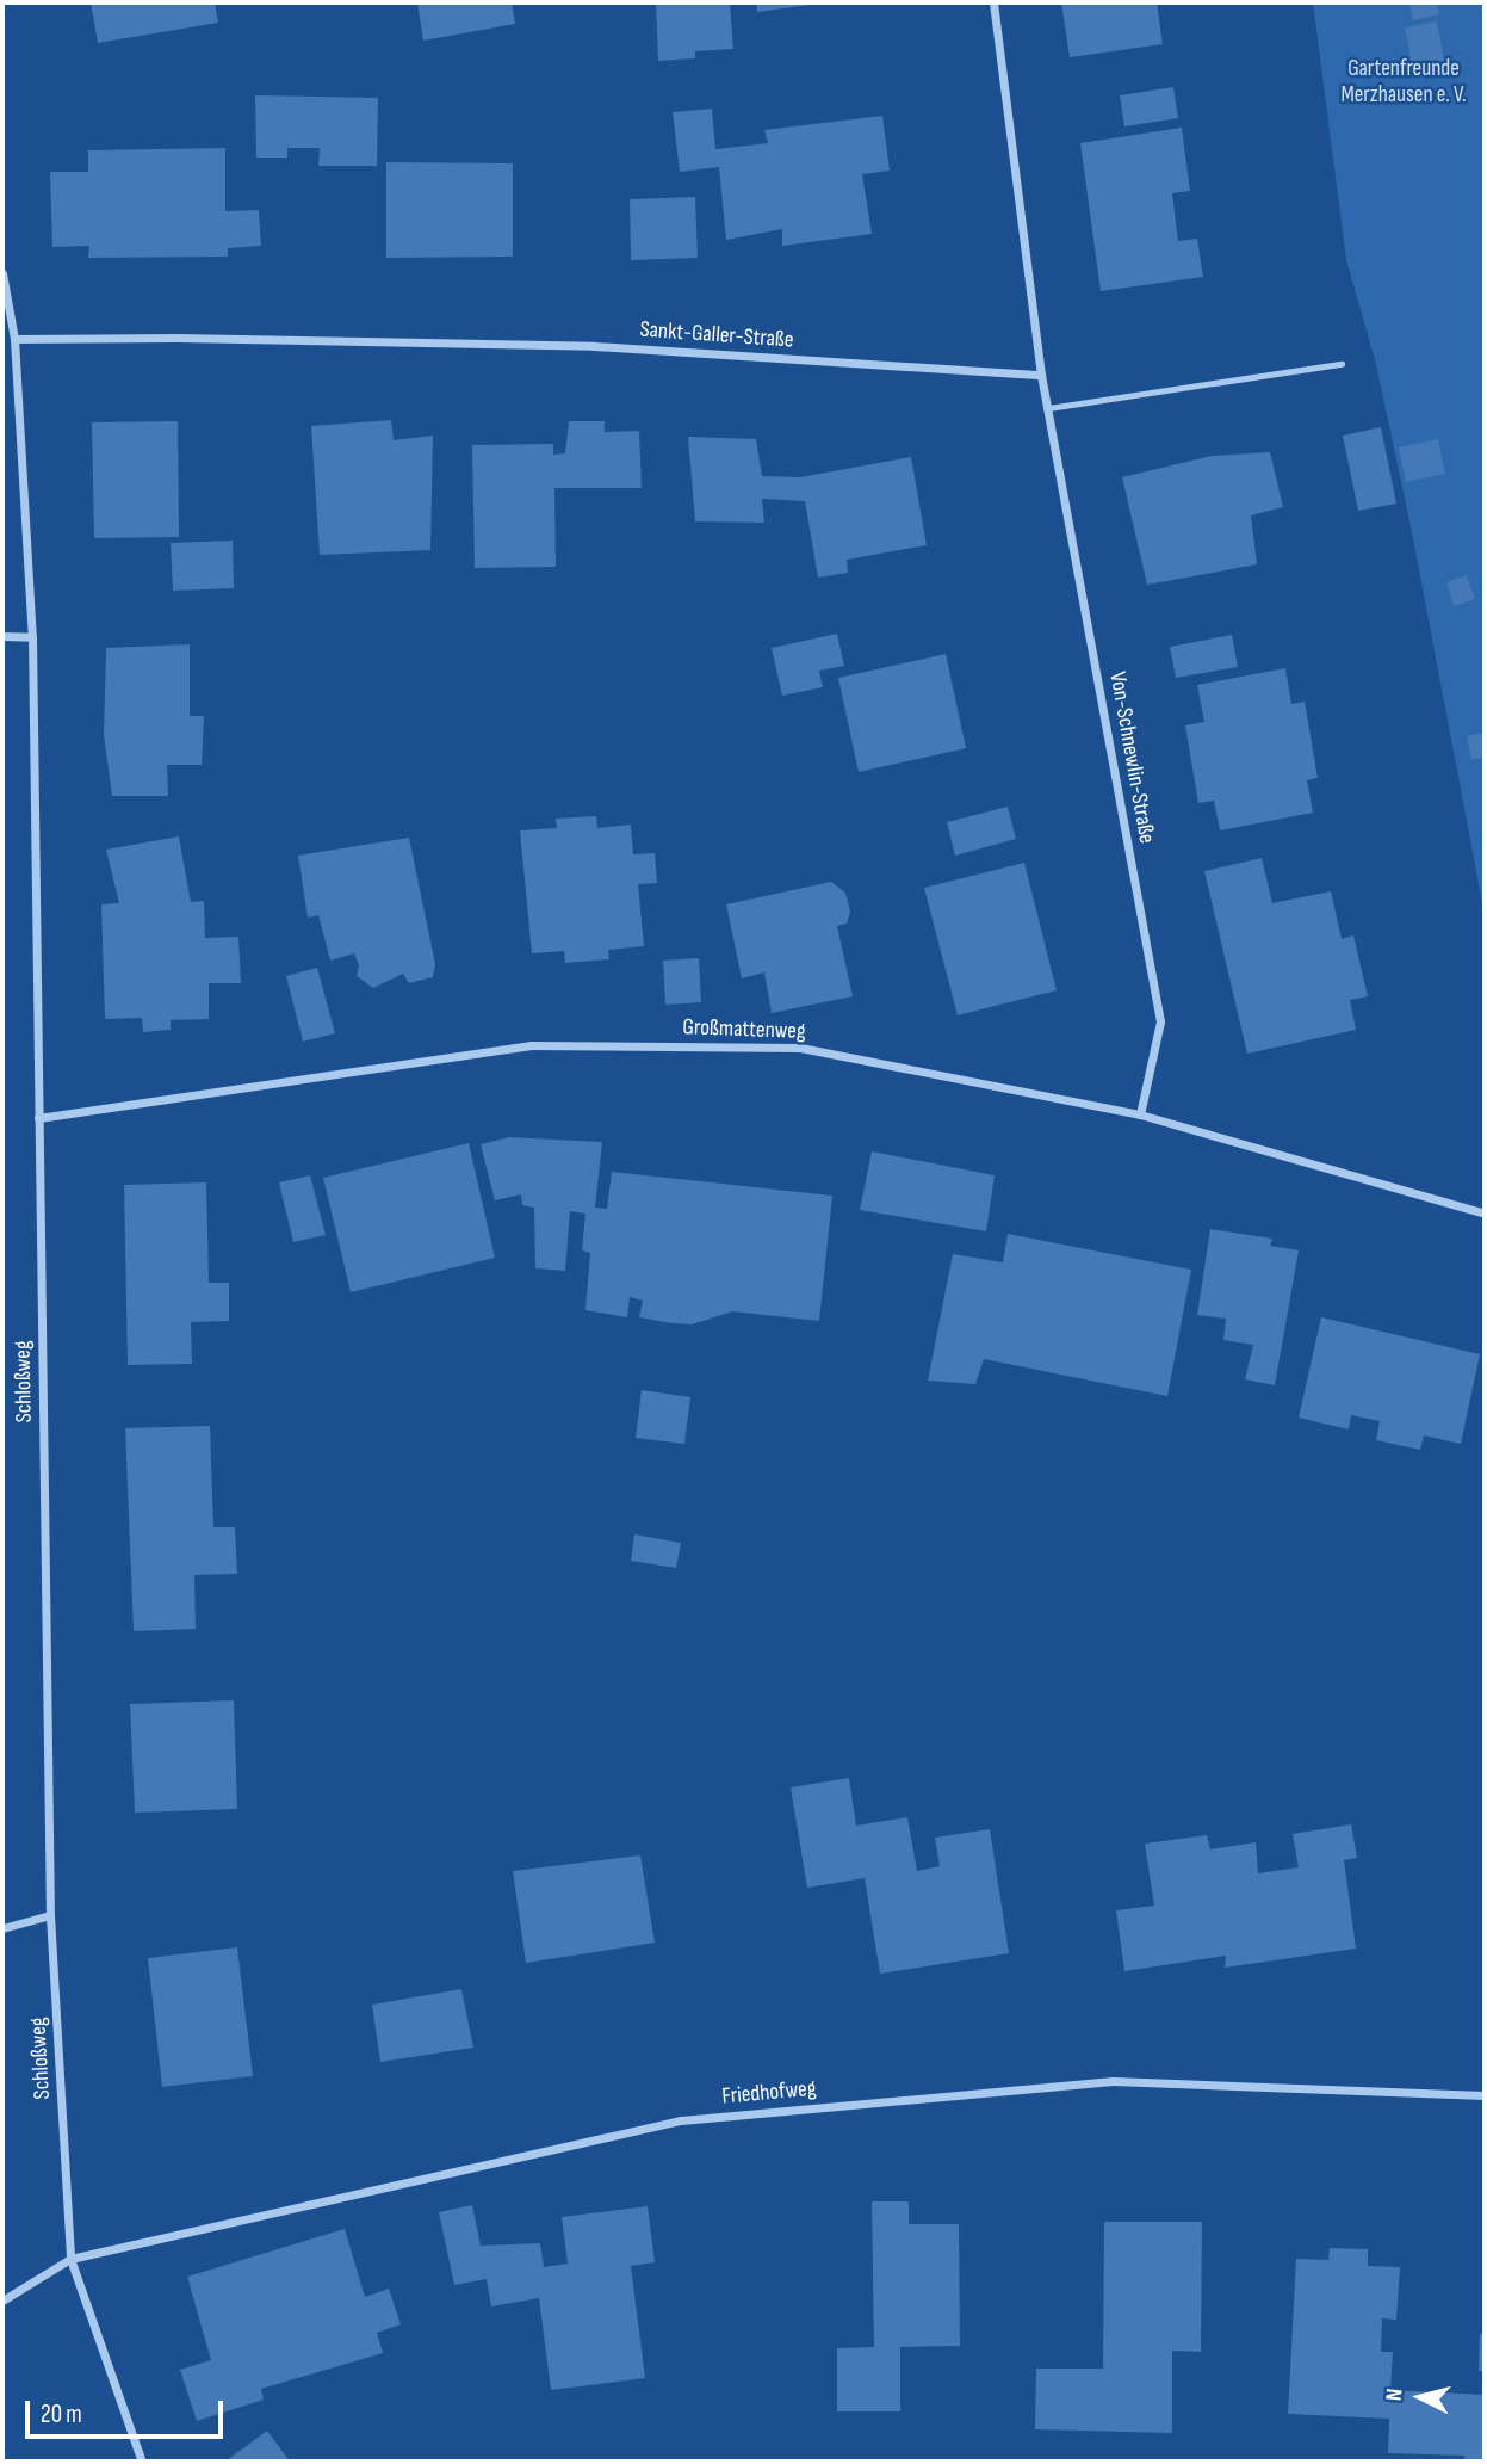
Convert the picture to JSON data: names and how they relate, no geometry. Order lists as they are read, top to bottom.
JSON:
{
  "streets": {
    "street": [
      "Sankt-Galler-Straße",
      "Von-Schnewlin-Straße",
      "Großmattenweg",
      "Schloßweg",
      "Friedhofweg"
    ]
  },
  "crossings": [
    ["Sankt-Galler-Straße", "Von-Schnewlin-Straße"],
    ["Sankt-Galler-Straße", "Schloßweg"],
    ["Von-Schnewlin-Straße", "Großmattenweg"],
    ["Großmattenweg", "Schloßweg"],
    ["Schloßweg", "Friedhofweg"]
  ],
  "parks": ["Gartenfreunde Merzhausen e. V."],
  "scale_bar": "20 m",
  "north": "left"
}
